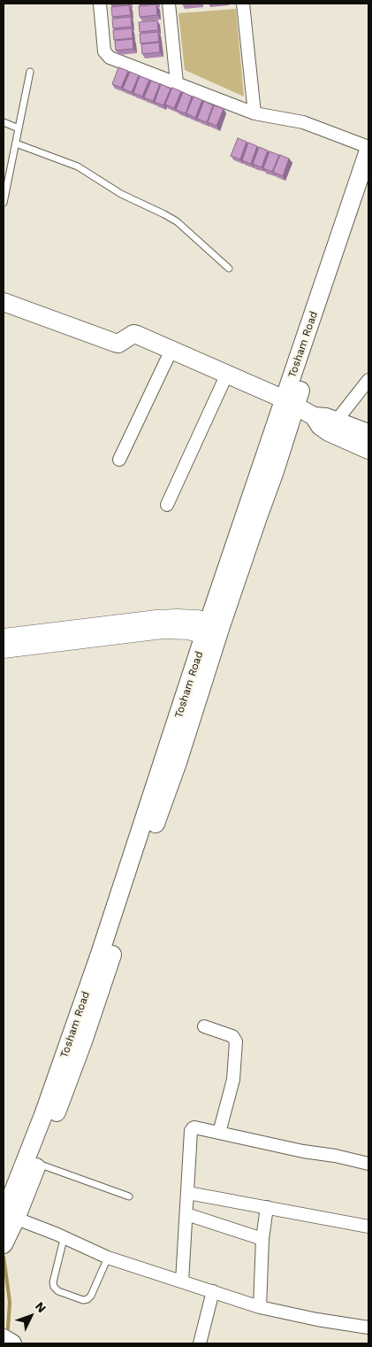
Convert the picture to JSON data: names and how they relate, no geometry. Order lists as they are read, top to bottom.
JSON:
{
  "streets": {
    "main road": ["Tosham Road"]
  },
  "north": "top right"
}
